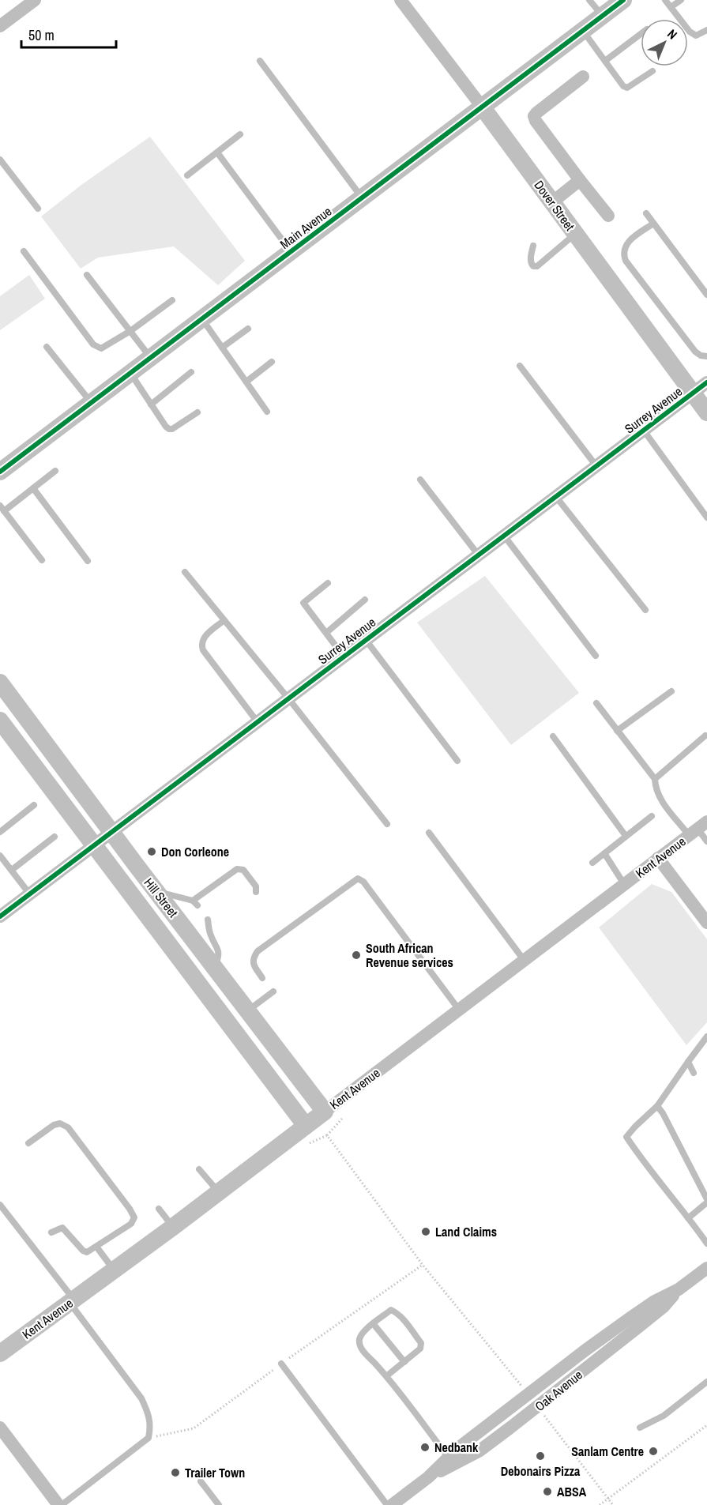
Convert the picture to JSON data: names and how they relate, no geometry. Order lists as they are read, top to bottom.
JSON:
{
  "streets": {
    "main road": [
      "Dover Street",
      "Main Avenue",
      "Kent Avenue",
      "Hill Street"
    ],
    "street": ["Surrey Avenue", "Oak Avenue"]
  },
  "crossings": [
    ["Dover Street", "Main Avenue"],
    ["Dover Street", "Surrey Avenue"],
    ["Surrey Avenue", "Hill Street"],
    ["Kent Avenue", "Hill Street"]
  ],
  "places": [
    "Don Corleone",
    "South African Revenue services",
    "Land Claims",
    "Nedbank",
    "Sanlam Centre",
    "Debonairs Pizza",
    "Trailer Town",
    "ABSA"
  ],
  "scale_bar": "50 m",
  "north": "top right"
}
